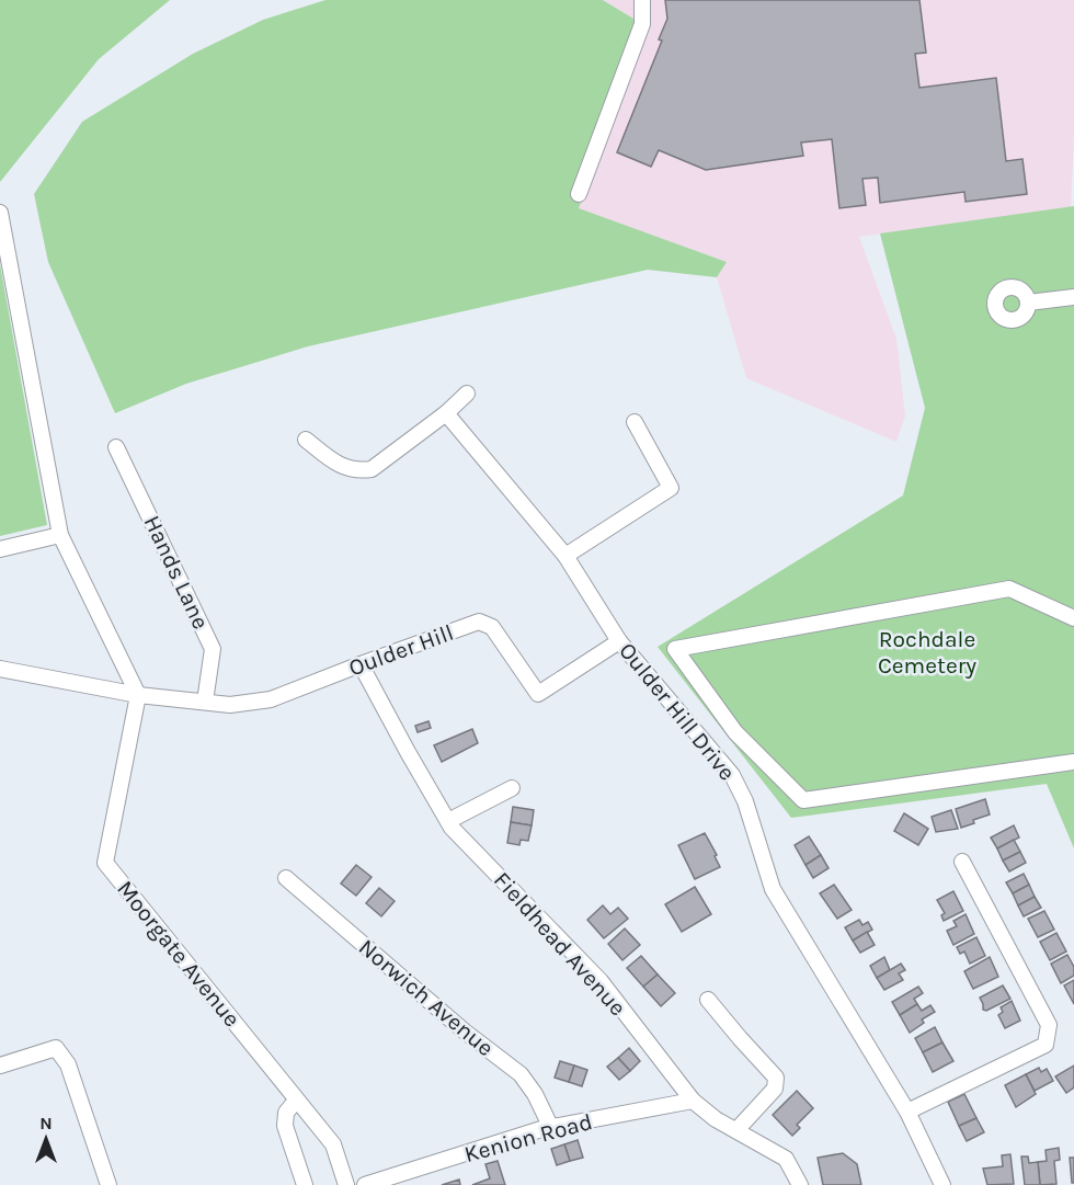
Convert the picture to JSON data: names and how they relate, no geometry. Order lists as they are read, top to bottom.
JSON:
{
  "streets": {
    "street": [
      "Hands Lane",
      "Oulder Hill",
      "Oulder Hill Drive",
      "Fieldhead Avenue",
      "Moorgate Avenue",
      "Norwich Avenue",
      "Kenion Road"
    ]
  },
  "crossings": [
    ["Hands Lane", "Oulder Hill"],
    ["Oulder Hill", "Oulder Hill Drive"],
    ["Oulder Hill", "Fieldhead Avenue"],
    ["Oulder Hill", "Moorgate Avenue"],
    ["Fieldhead Avenue", "Kenion Road"],
    ["Norwich Avenue", "Kenion Road"]
  ],
  "parks": ["Rochdale Cemetery"],
  "north": "top"
}
